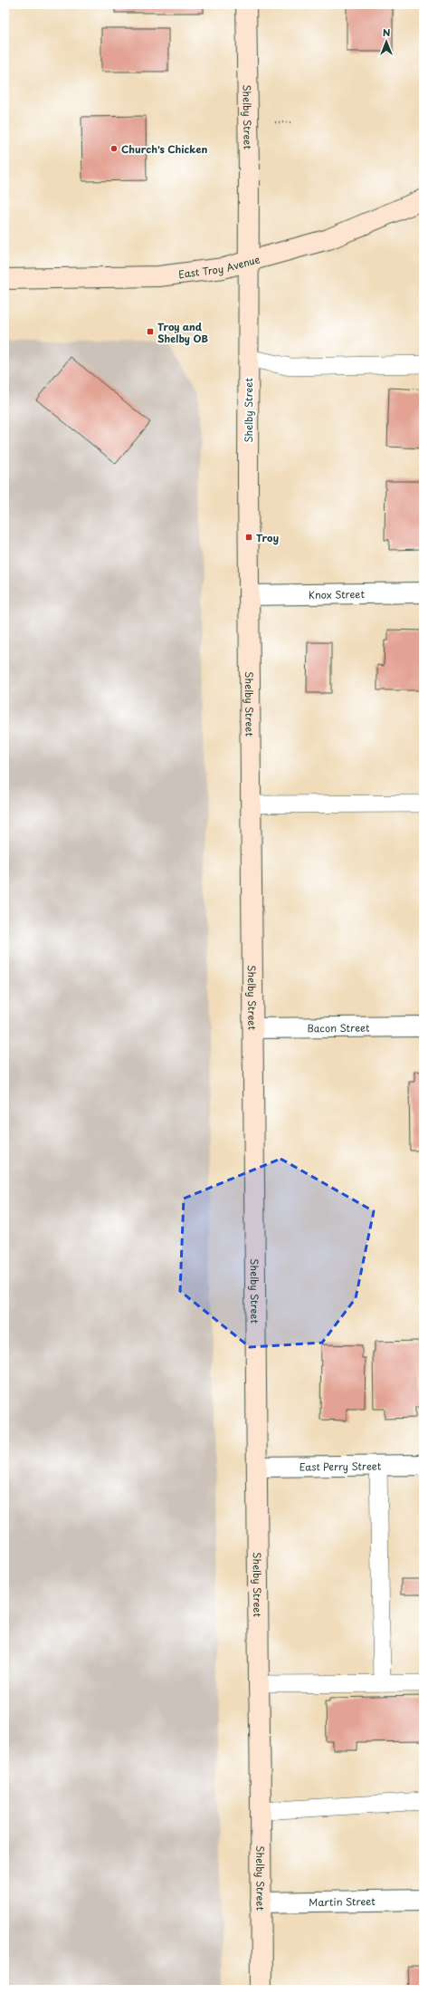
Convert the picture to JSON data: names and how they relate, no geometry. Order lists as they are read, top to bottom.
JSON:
{
  "streets": {
    "main road": ["Shelby Street", "East Troy Avenue"],
    "street": [
      "Knox Street",
      "Bacon Street",
      "East Perry Street",
      "Martin Street"
    ]
  },
  "crossings": [
    ["Shelby Street", "East Troy Avenue"],
    ["Shelby Street", "Knox Street"],
    ["Shelby Street", "Bacon Street"],
    ["Shelby Street", "East Perry Street"],
    ["Shelby Street", "Martin Street"]
  ],
  "places": {
    "other": ["Church's Chicken"],
    "transit": ["Troy and Shelby OB", "Troy"]
  },
  "north": "top"
}
